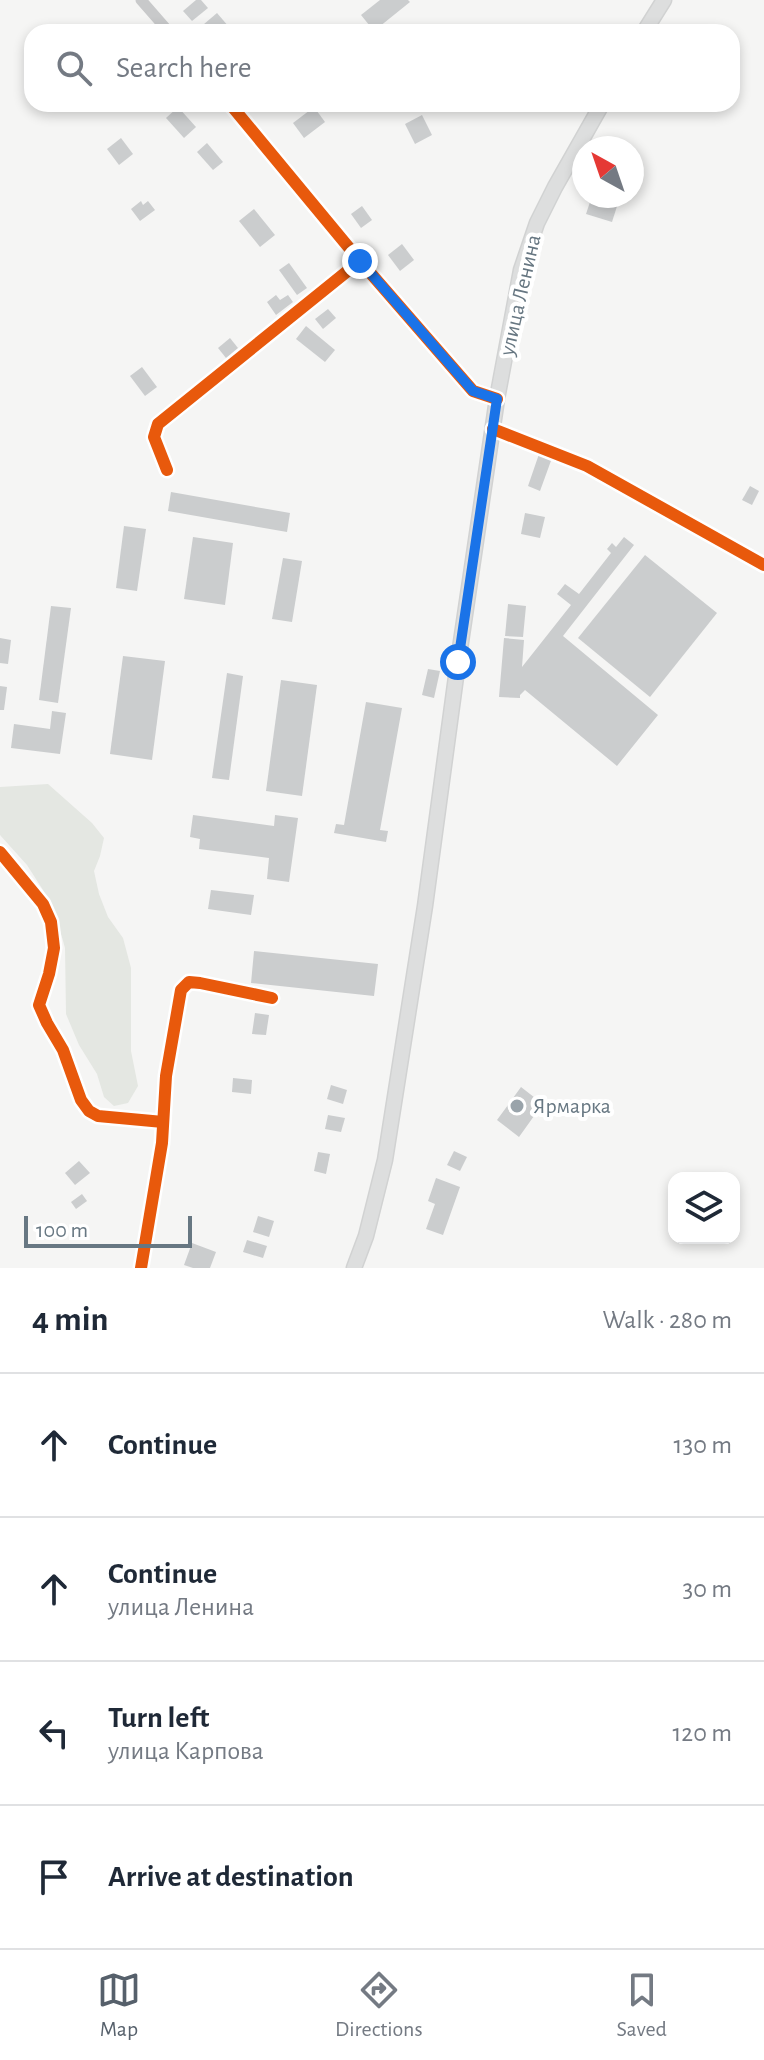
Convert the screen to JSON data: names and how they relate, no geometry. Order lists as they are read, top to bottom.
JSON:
{
  "streets": {
    "main road": ["улица Ленина"]
  },
  "places": ["Ярмарка"],
  "scale_bar": "100 m",
  "north": "top left",
  "page": {
    "search": "Search here",
    "scale": "100 m",
    "heading": ["4 min", "Walk · 280 m"],
    "list": [
      ["Continue", "130 m"],
      ["Continue", "улица Ленина", "30 m"],
      ["Turn left", "улица Карпова", "120 m"],
      "Arrive at destination"
    ],
    "nav": ["Map", "Directions", "Saved"]
  }
}
